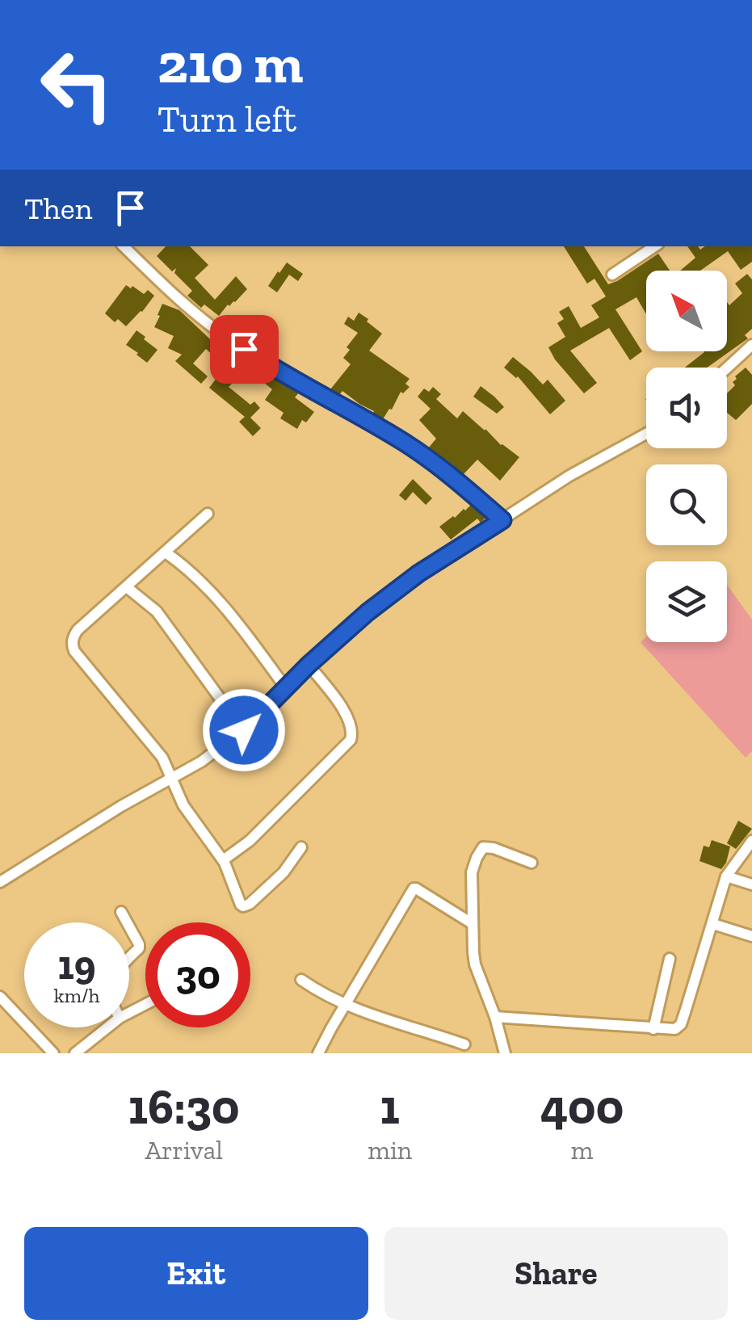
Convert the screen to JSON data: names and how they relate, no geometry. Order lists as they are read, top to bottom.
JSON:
{
  "north": "top left",
  "page": {
    "turn": ["210 m", "Turn left"],
    "then": "Then",
    "speed": "19 km/h",
    "limit": "30",
    "eta": [
      "16:30",
      "Arrival",
      "1",
      "min",
      "400",
      "m"
    ],
    "buttons": ["Exit", "Share"]
  }
}
